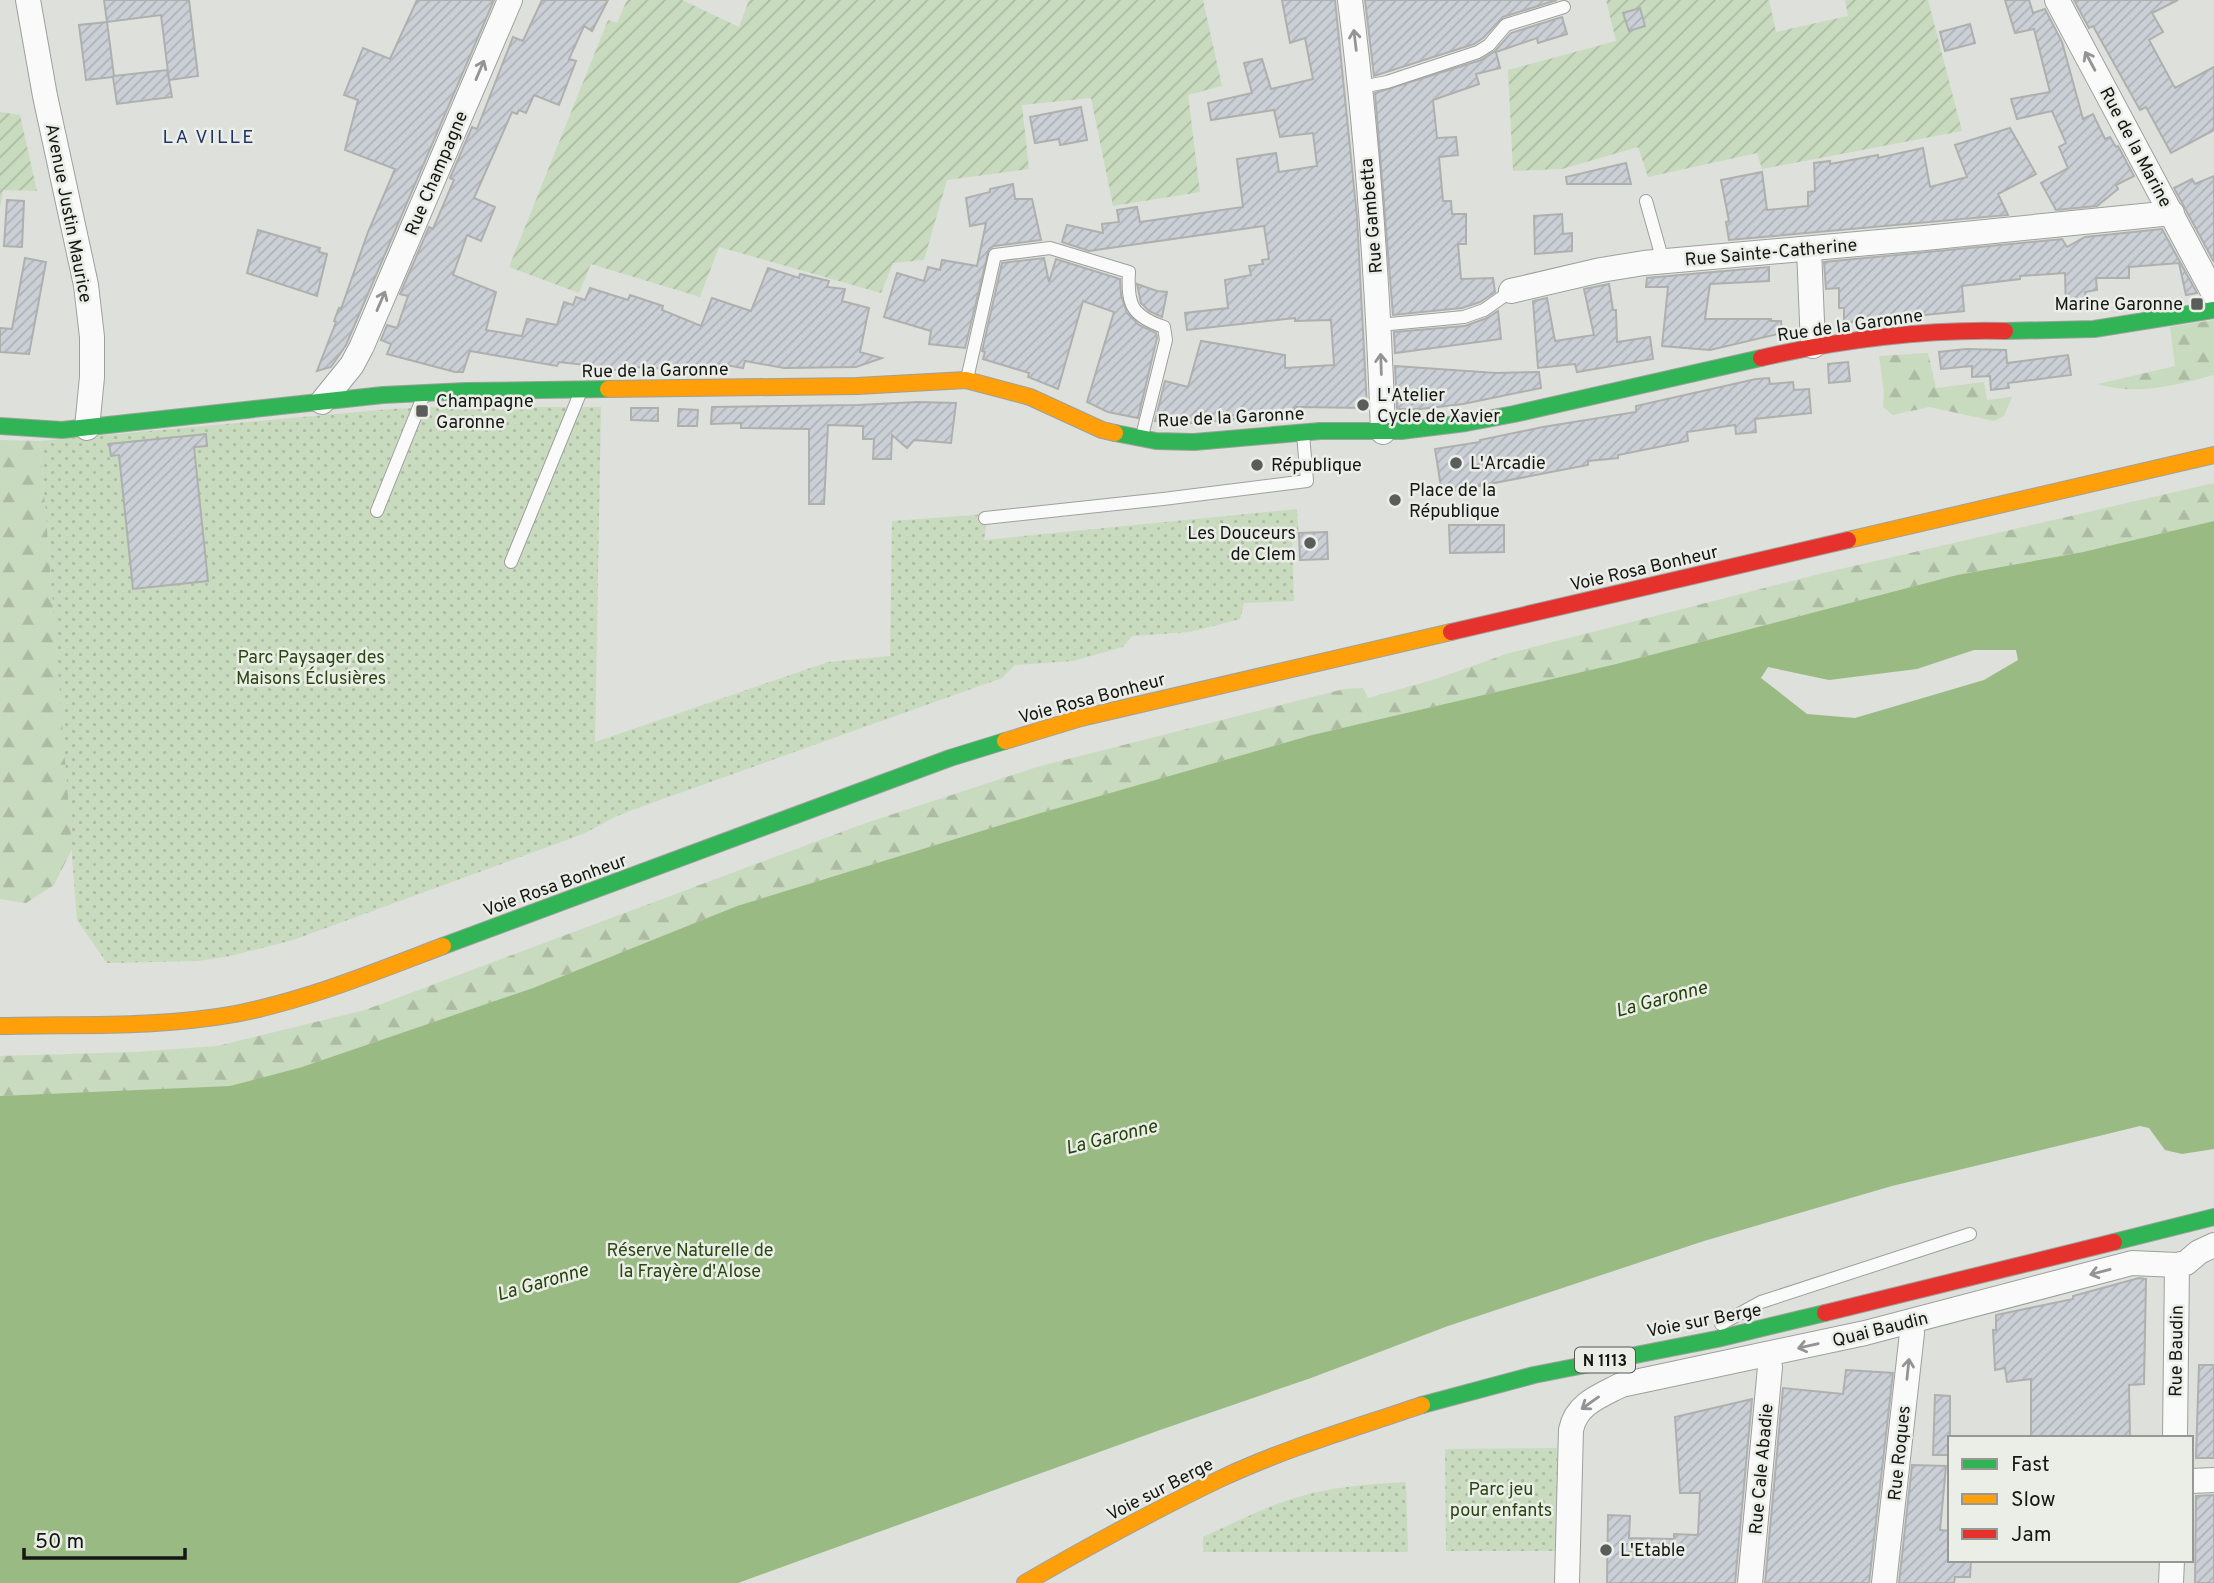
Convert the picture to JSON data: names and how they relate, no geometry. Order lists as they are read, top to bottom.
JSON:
{
  "streets": {
    "street": [
      "Rue de la Marine",
      "Rue Champagne",
      "Avenue Justin Maurice",
      "Rue Gambetta",
      "Rue Sainte-Catherine",
      "Rue de la Garonne",
      "Voie Rosa Bonheur",
      "Voie sur Berge",
      "Quai Baudin",
      "Rue Baudin",
      "N 1113",
      "Rue Roques",
      "Rue Cale Abadie"
    ]
  },
  "crossings": [
    ["Rue de la Marine", "Rue Sainte-Catherine"],
    ["Rue Champagne", "Rue de la Garonne"],
    ["Avenue Justin Maurice", "Rue de la Garonne"],
    ["Rue Gambetta", "Rue Sainte-Catherine"],
    ["Rue Gambetta", "Rue de la Garonne"],
    ["Quai Baudin", "Rue Baudin"],
    ["Quai Baudin", "Rue Roques"],
    ["Quai Baudin", "Rue Cale Abadie"]
  ],
  "one_way": [
    "Rue de la Marine",
    "Rue Champagne",
    "Rue Gambetta",
    "Quai Baudin",
    "Rue Roques"
  ],
  "districts": ["LA VILLE"],
  "water": ["La Garonne"],
  "parks": ["Parc Paysager des Maisons Éclusières", "Réserve Naturelle de la Frayère d'Alose", "Parc jeu pour enfants"],
  "places": {
    "transit": ["Marine Garonne", "Champagne Garonne"],
    "other": [
      "L'Atelier Cycle de Xavier",
      "L'Arcadie",
      "République",
      "Place de la République",
      "Les Douceurs de Clem",
      "L'Etable"
    ]
  },
  "legend": ["Fast", "Slow", "Jam"],
  "scale_bar": "50 m"
}
